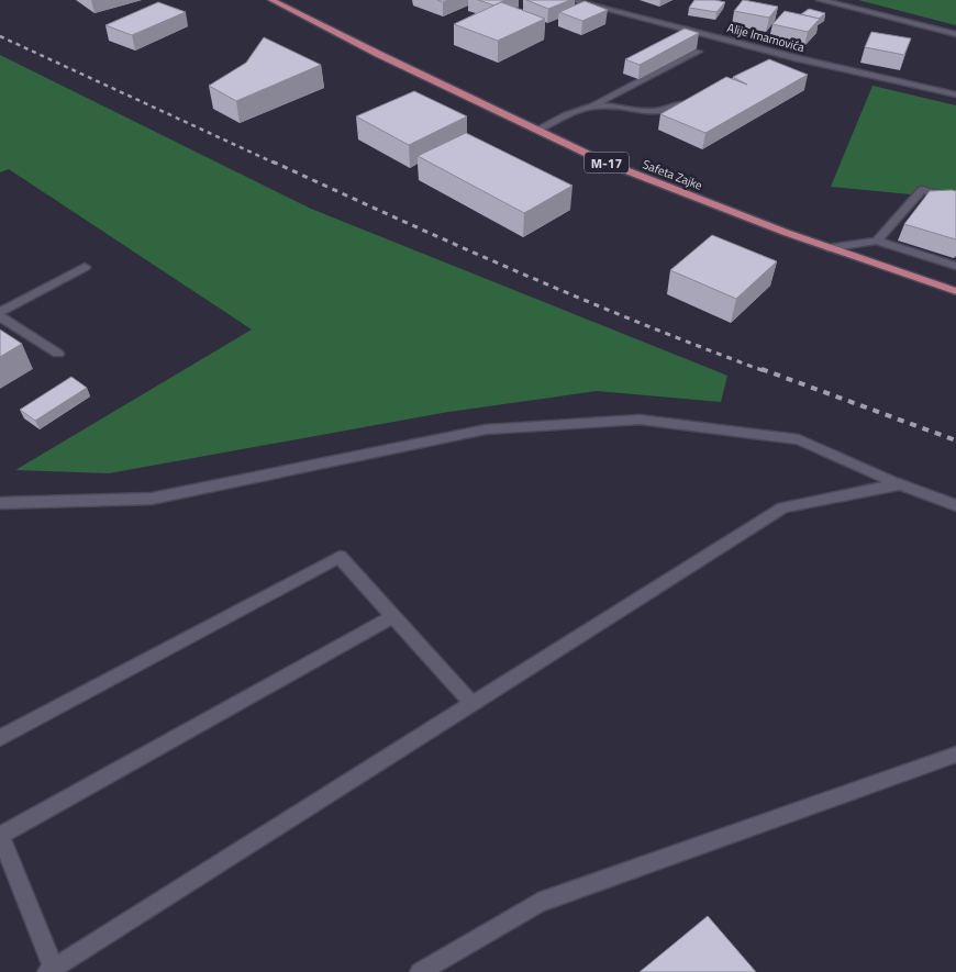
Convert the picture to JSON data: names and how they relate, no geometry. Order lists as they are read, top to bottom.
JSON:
{
  "streets": {
    "main road": ["M-17", "Safeta Zajke"],
    "street": ["Alije Imamovića"]
  }
}
